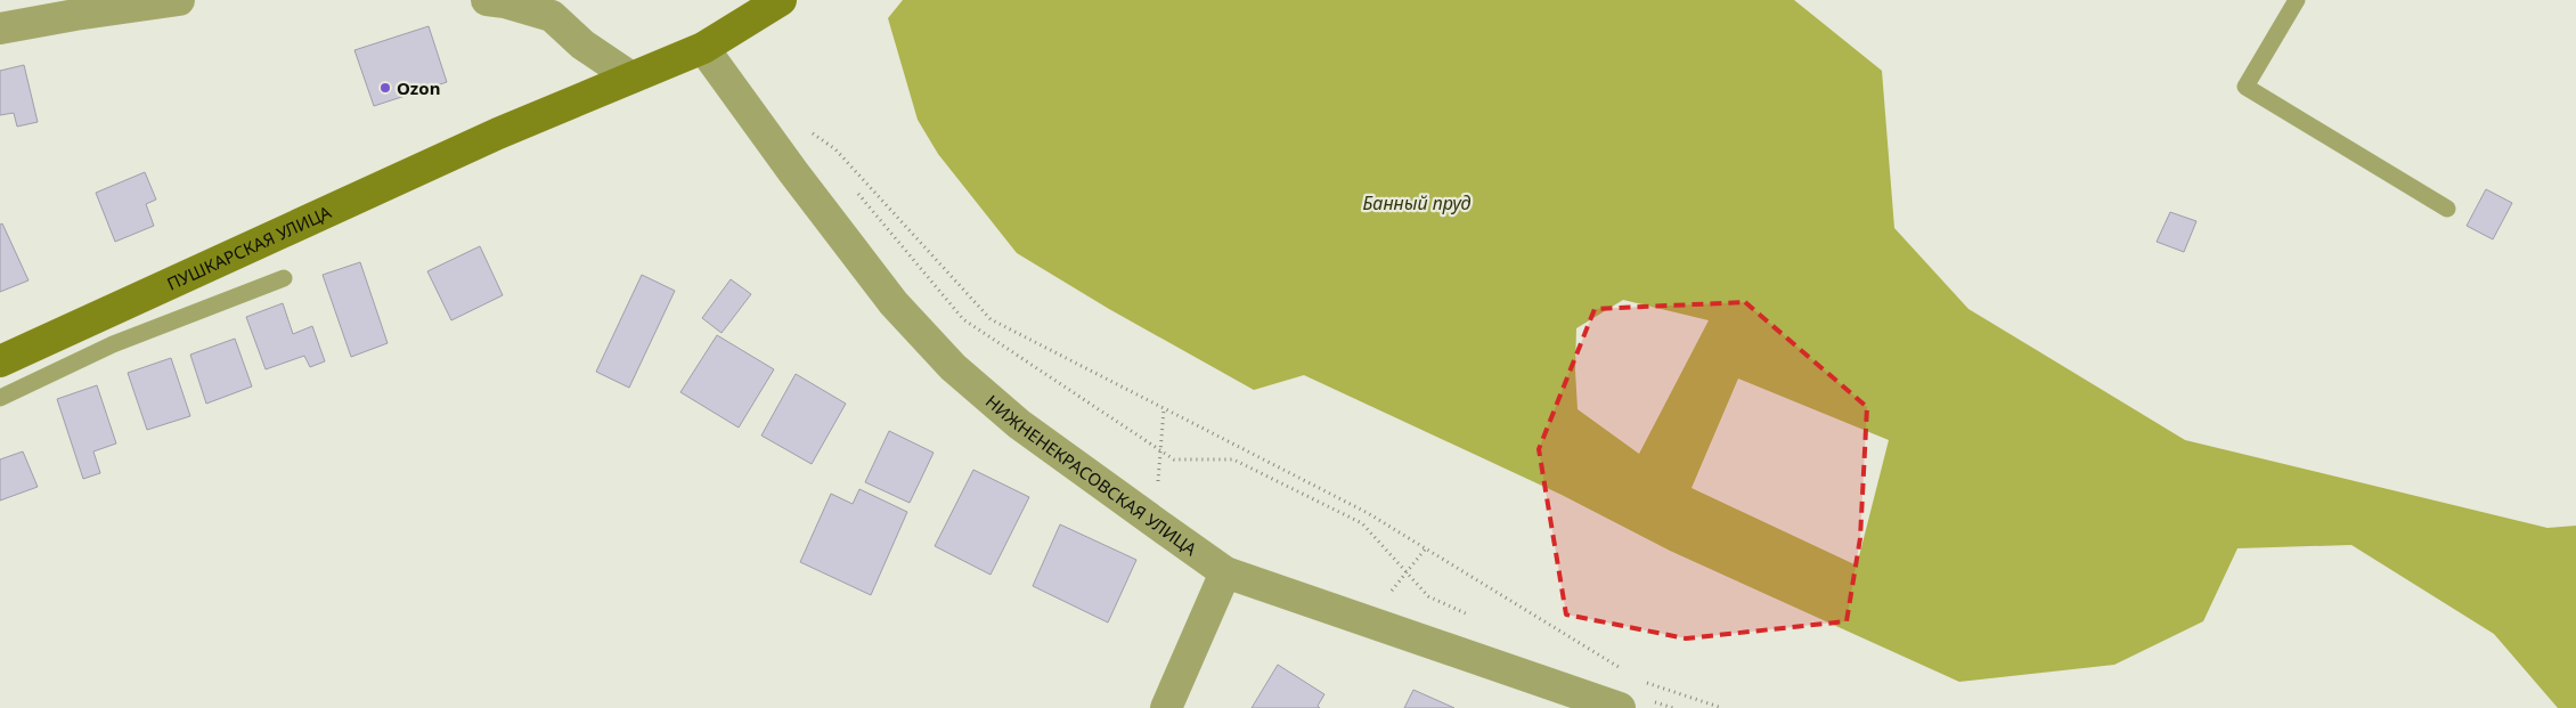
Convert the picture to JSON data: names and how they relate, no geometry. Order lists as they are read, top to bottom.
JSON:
{
  "streets": {
    "street": ["ПУШКАРСКАЯ УЛИЦА", "НИЖНЕНЕКРАСОВСКАЯ УЛИЦА"]
  },
  "crossings": [
    ["ПУШКАРСКАЯ УЛИЦА", "НИЖНЕНЕКРАСОВСКАЯ УЛИЦА"]
  ],
  "water": ["Банный пруд"],
  "places": ["Ozon"]
}
